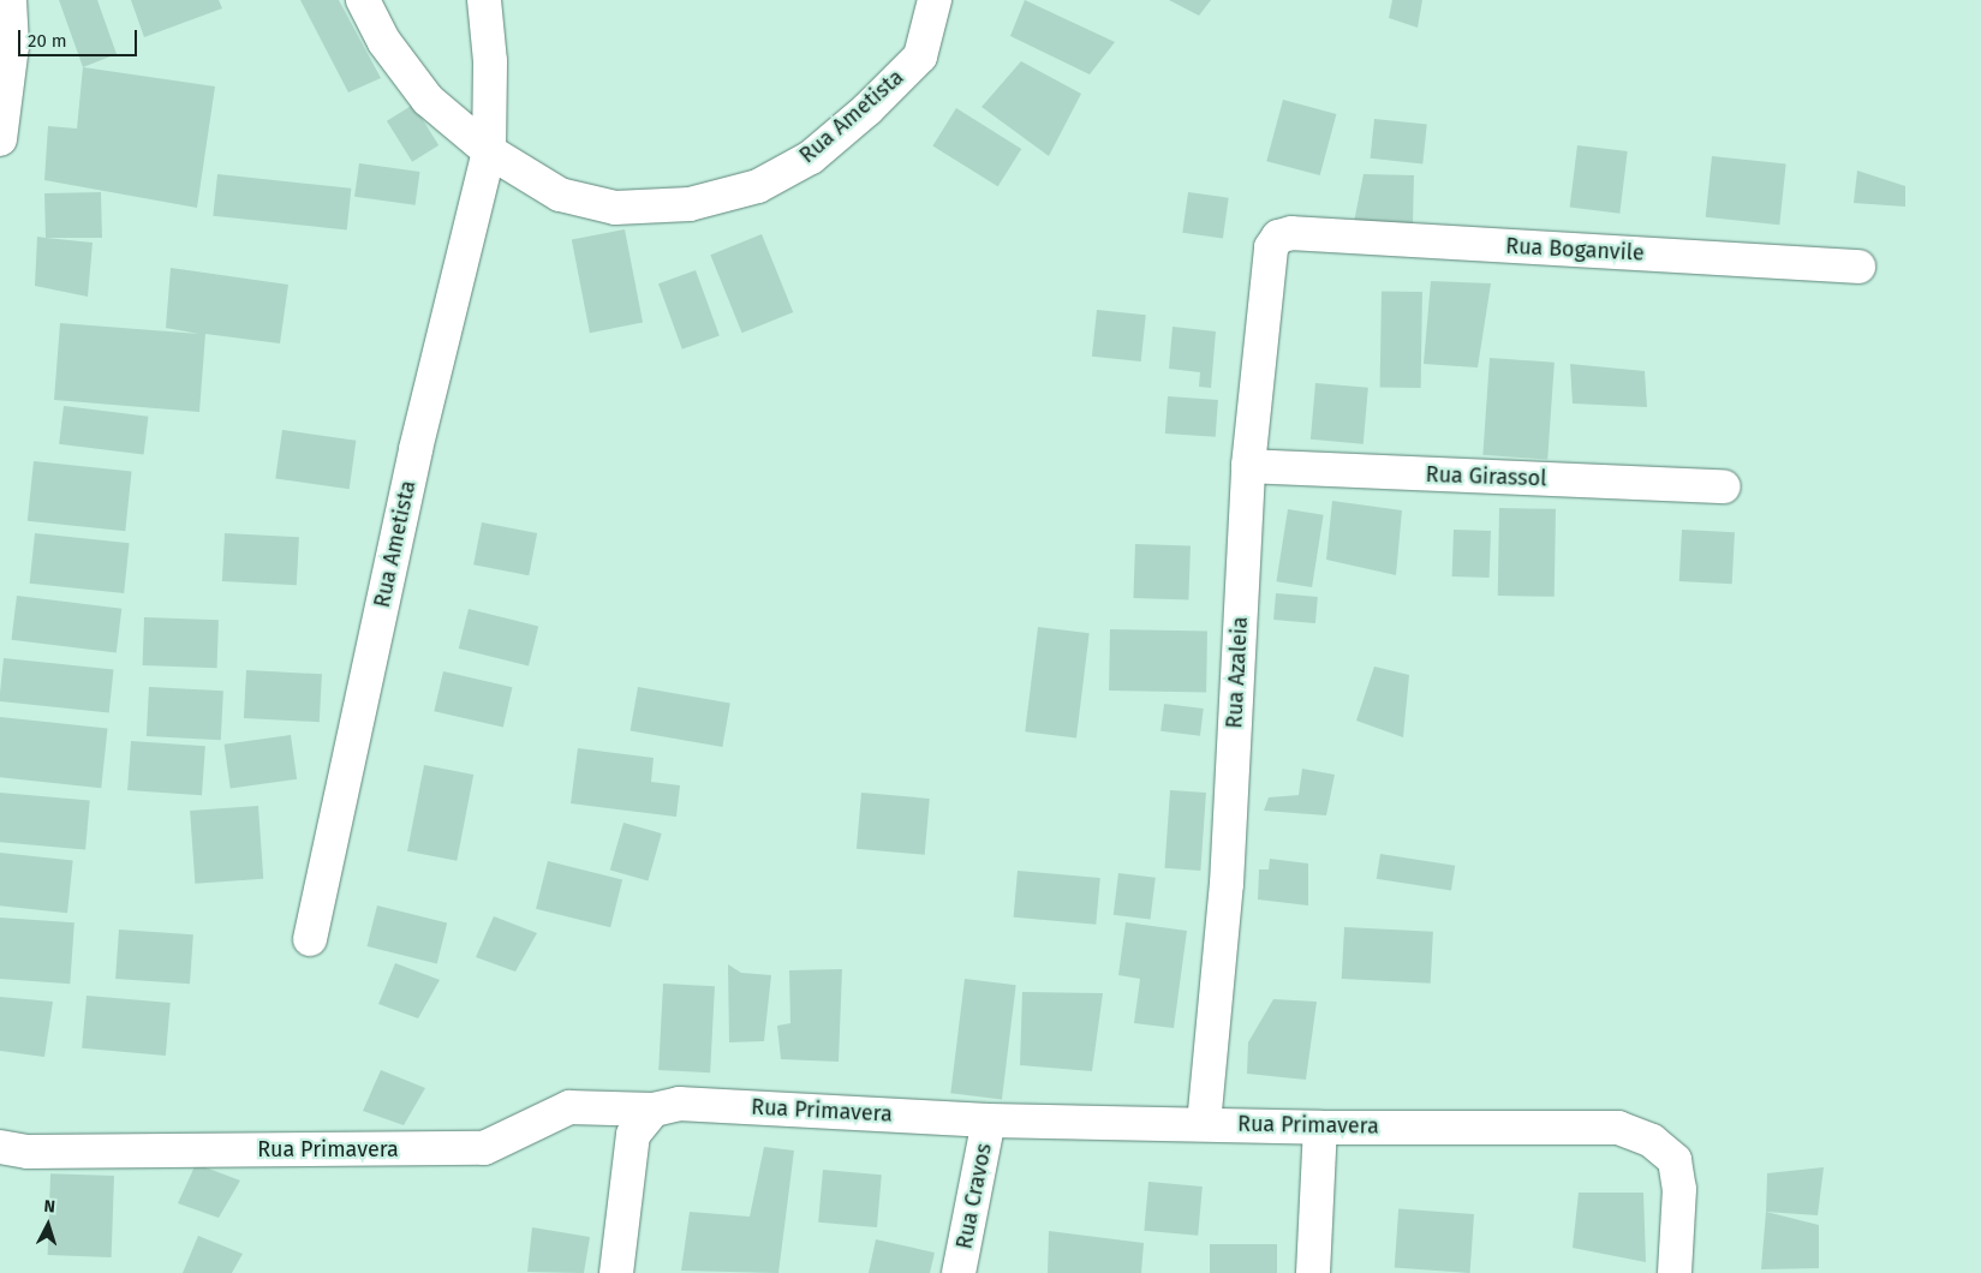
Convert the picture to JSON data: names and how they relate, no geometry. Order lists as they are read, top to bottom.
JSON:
{
  "streets": {
    "street": [
      "Rua Ametista",
      "Rua Boganvile",
      "Rua Girassol",
      "Rua Azaleia",
      "Rua Primavera",
      "Rua Cravos"
    ]
  },
  "crossings": [
    ["Rua Boganvile", "Rua Azaleia"],
    ["Rua Girassol", "Rua Azaleia"],
    ["Rua Azaleia", "Rua Primavera"],
    ["Rua Primavera", "Rua Cravos"]
  ],
  "scale_bar": "20 m",
  "north": "top"
}
